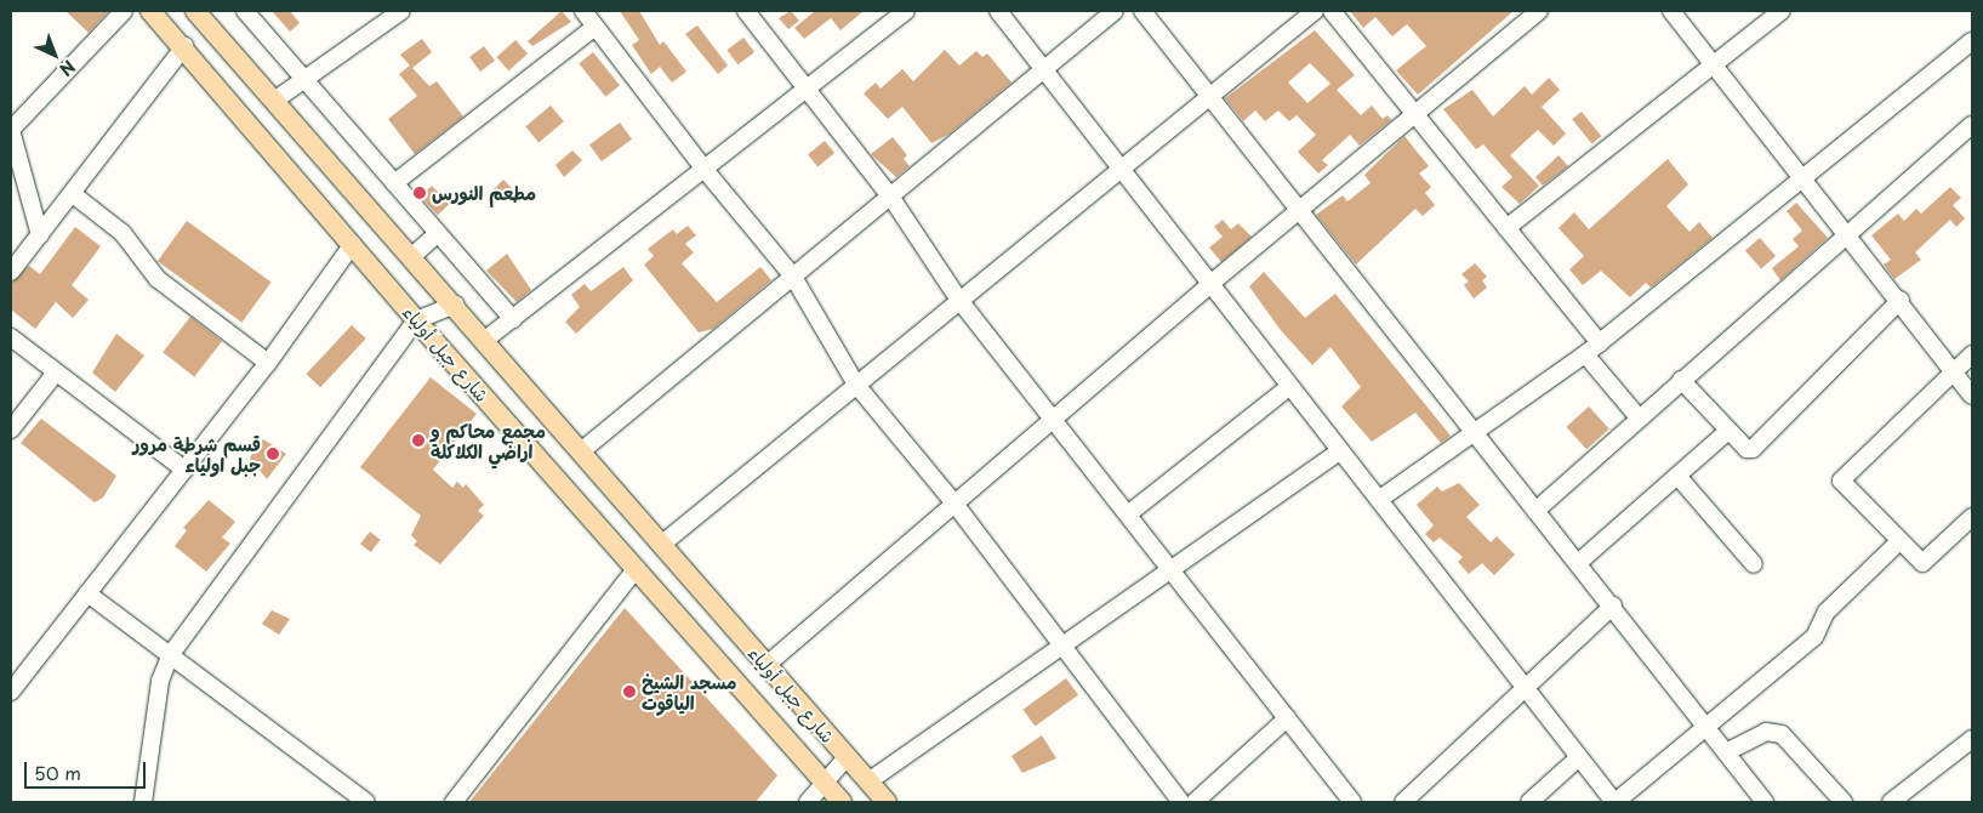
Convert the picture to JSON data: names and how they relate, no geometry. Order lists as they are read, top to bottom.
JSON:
{
  "streets": {
    "main road": ["شارع جبل أولياء"]
  },
  "places": [
    "مطعم النورس",
    "مجمع محاكم و اراضي الكلاكلة",
    "قسم شرطة مرور جبل اولياء",
    "مسجد الشيخ الياقوت"
  ],
  "scale_bar": "50 m",
  "north": "bottom right"
}
